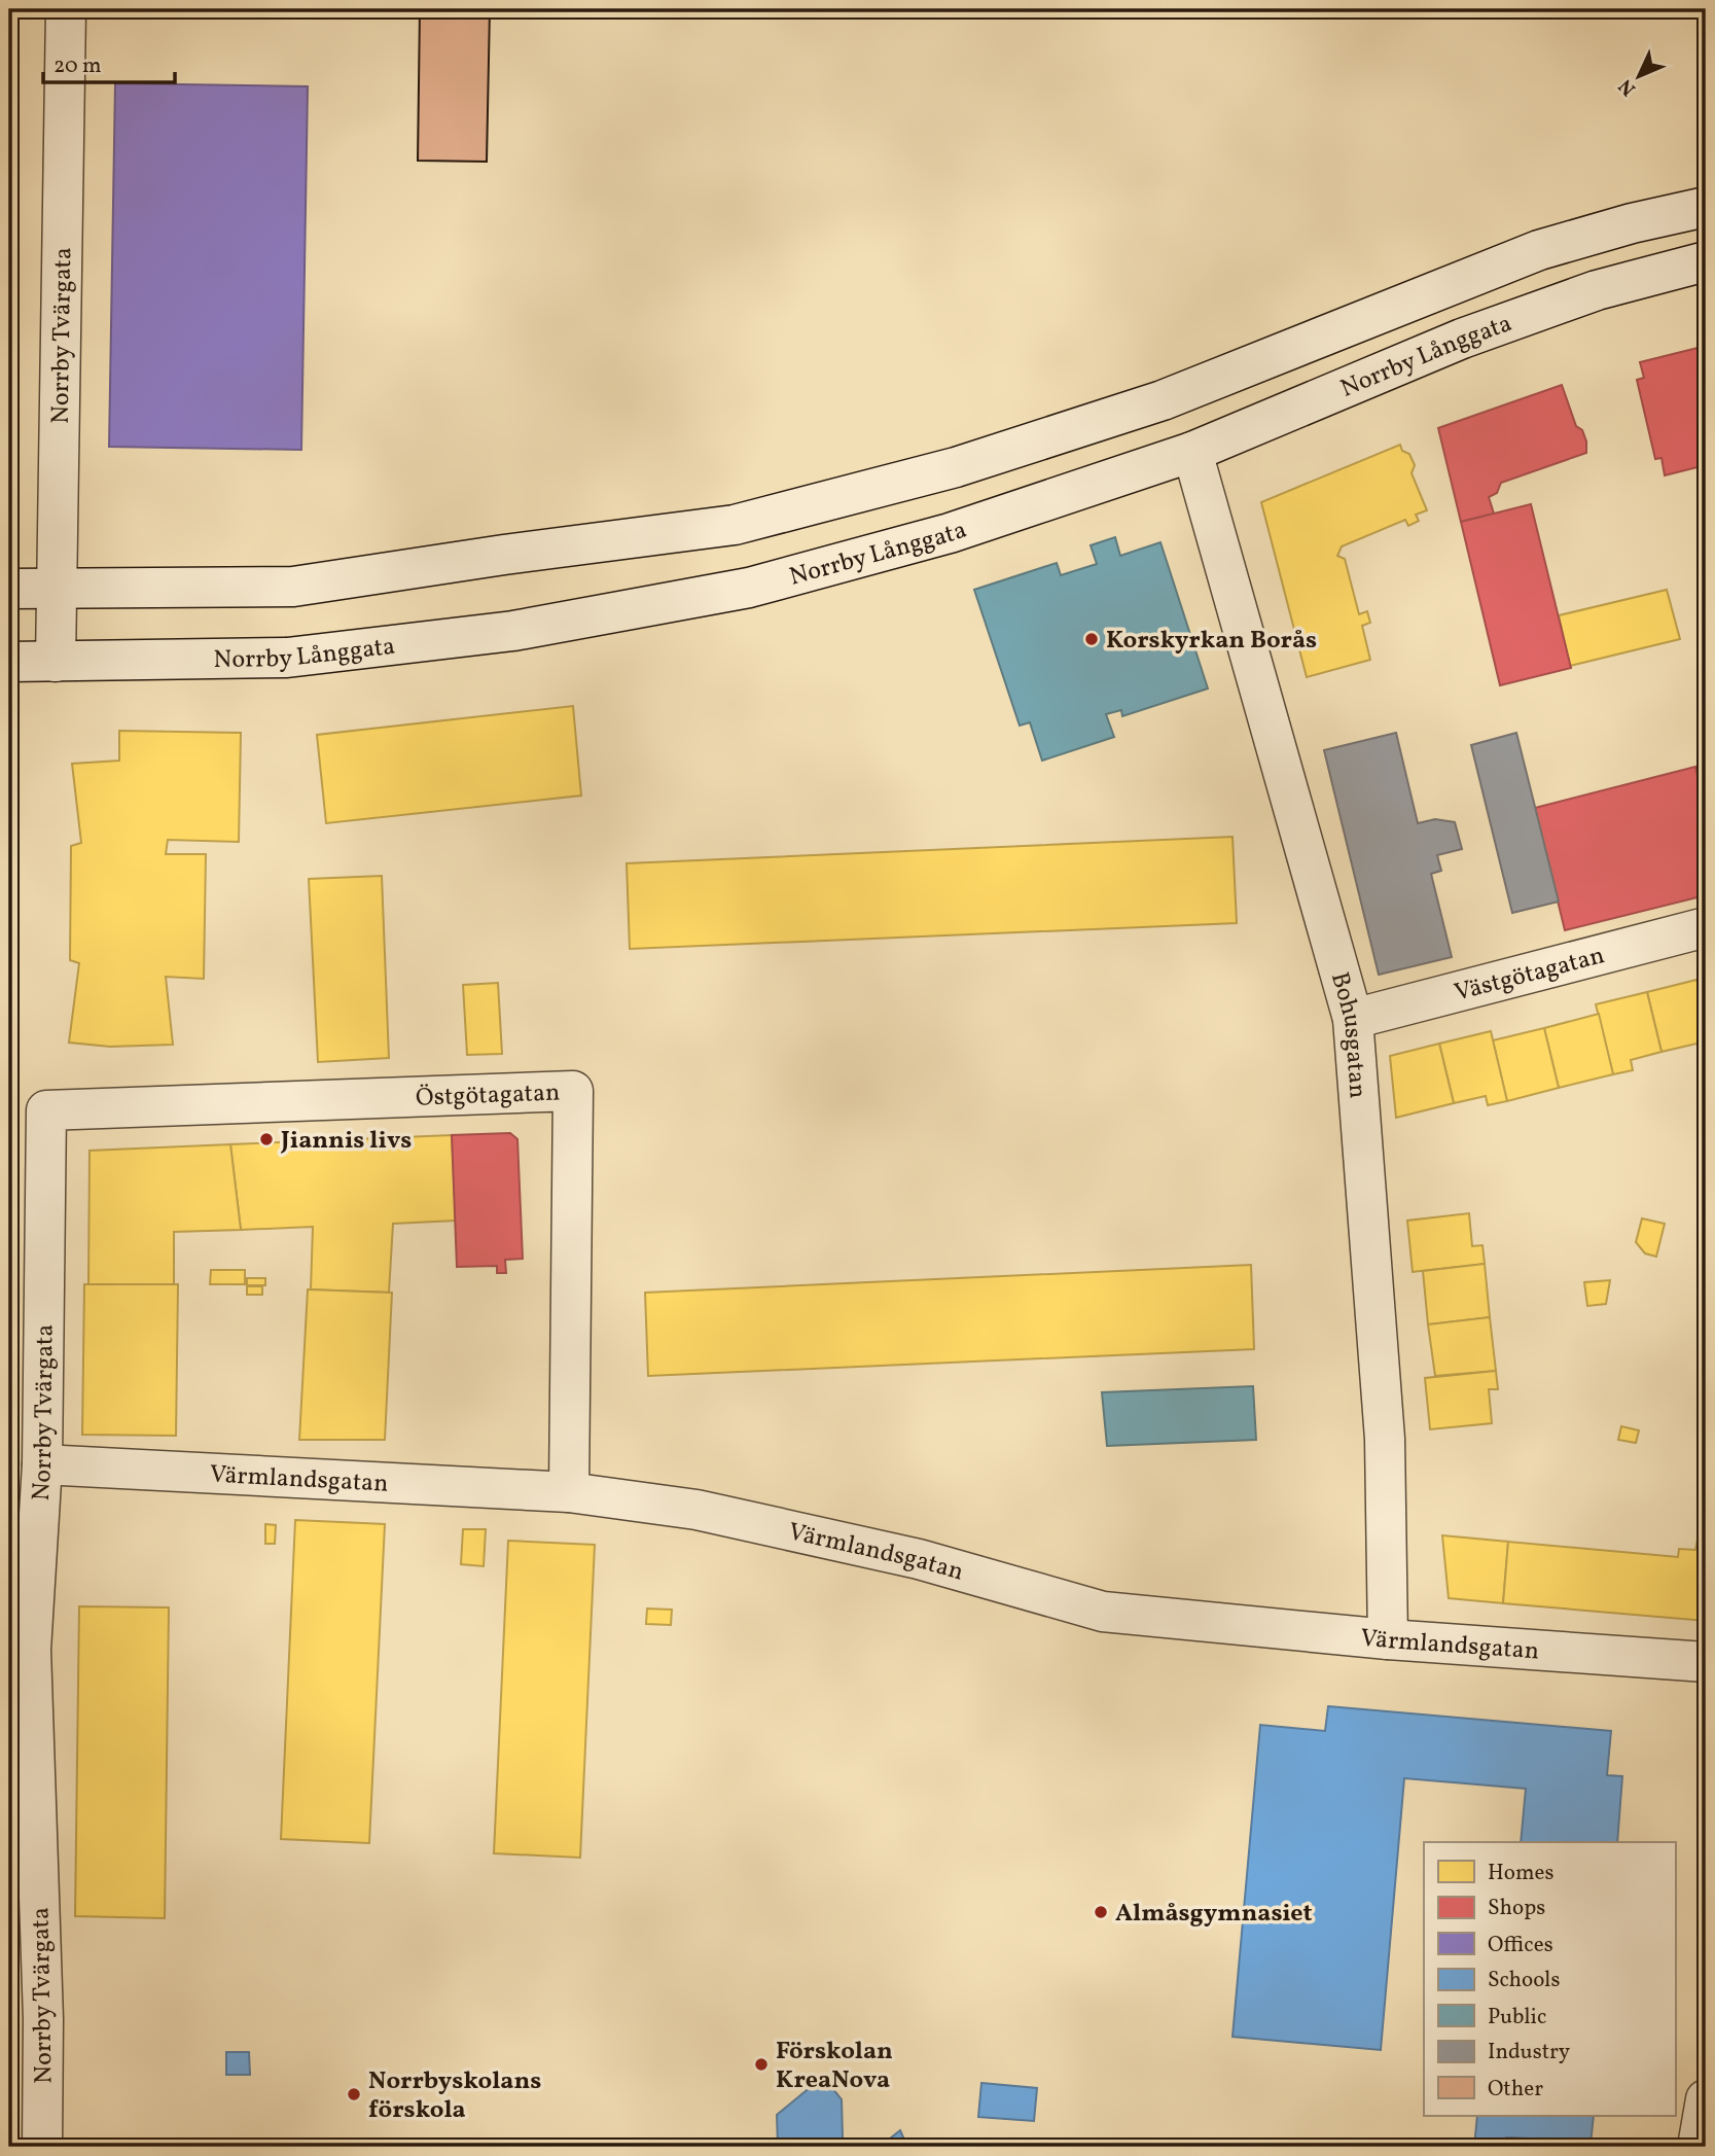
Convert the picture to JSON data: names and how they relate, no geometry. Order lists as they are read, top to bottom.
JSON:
{
  "streets": {
    "street": [
      "Norrby Tvärgata",
      "Norrby Långgata",
      "Västgötagatan",
      "Bohusgatan",
      "Östgötagatan",
      "Värmlandsgatan"
    ]
  },
  "crossings": [
    ["Norrby Tvärgata", "Norrby Långgata"],
    ["Norrby Tvärgata", "Östgötagatan"],
    ["Norrby Tvärgata", "Värmlandsgatan"],
    ["Norrby Långgata", "Bohusgatan"],
    ["Västgötagatan", "Bohusgatan"],
    ["Bohusgatan", "Värmlandsgatan"],
    ["Östgötagatan", "Värmlandsgatan"]
  ],
  "places": [
    "Korskyrkan Borås",
    "Jiannis livs",
    "Almåsgymnasiet",
    "Förskolan KreaNova",
    "Norrbyskolans förskola"
  ],
  "legend": [
    "Homes",
    "Shops",
    "Offices",
    "Schools",
    "Public",
    "Industry",
    "Other"
  ],
  "scale_bar": "20 m",
  "north": "bottom left"
}
